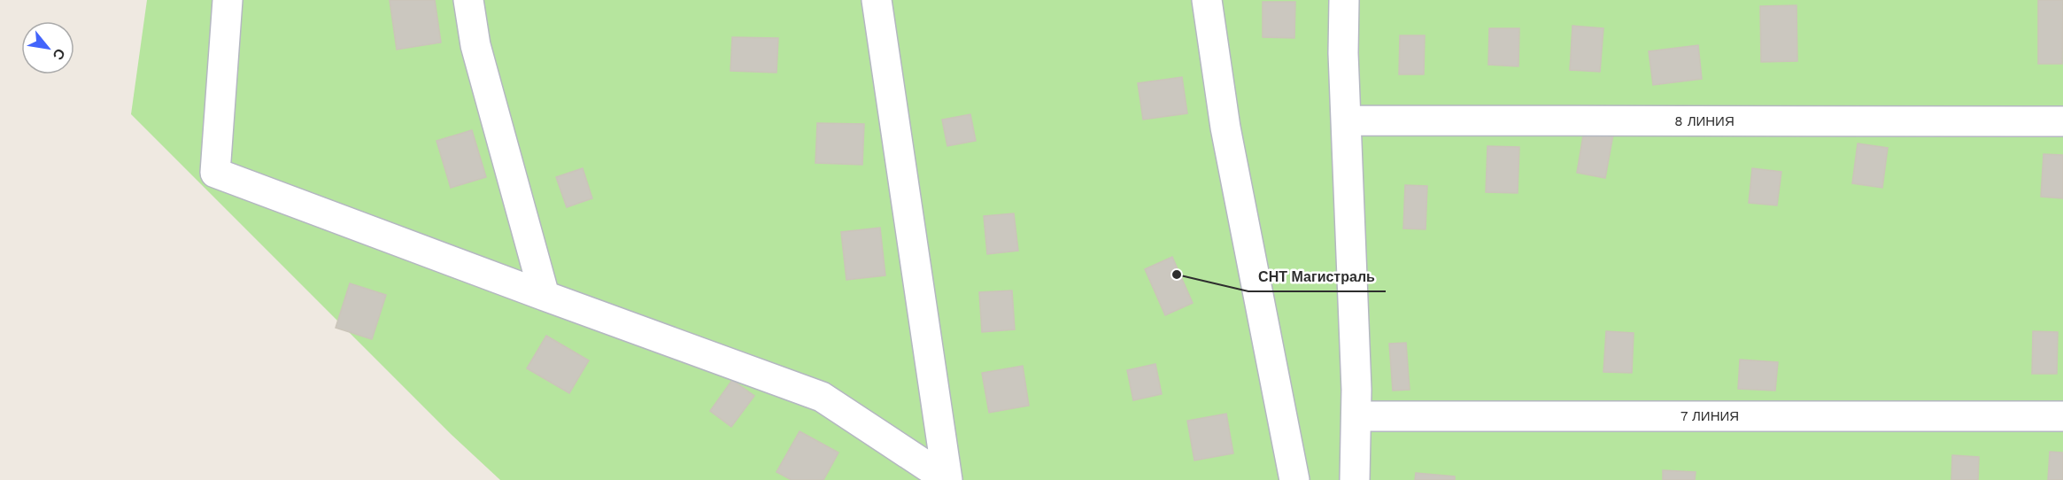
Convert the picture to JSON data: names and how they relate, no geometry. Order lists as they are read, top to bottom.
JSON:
{
  "streets": {
    "lane": ["8 ЛИНИЯ", "7 ЛИНИЯ"]
  },
  "places": ["СНТ Магистраль"],
  "north": "bottom right"
}
